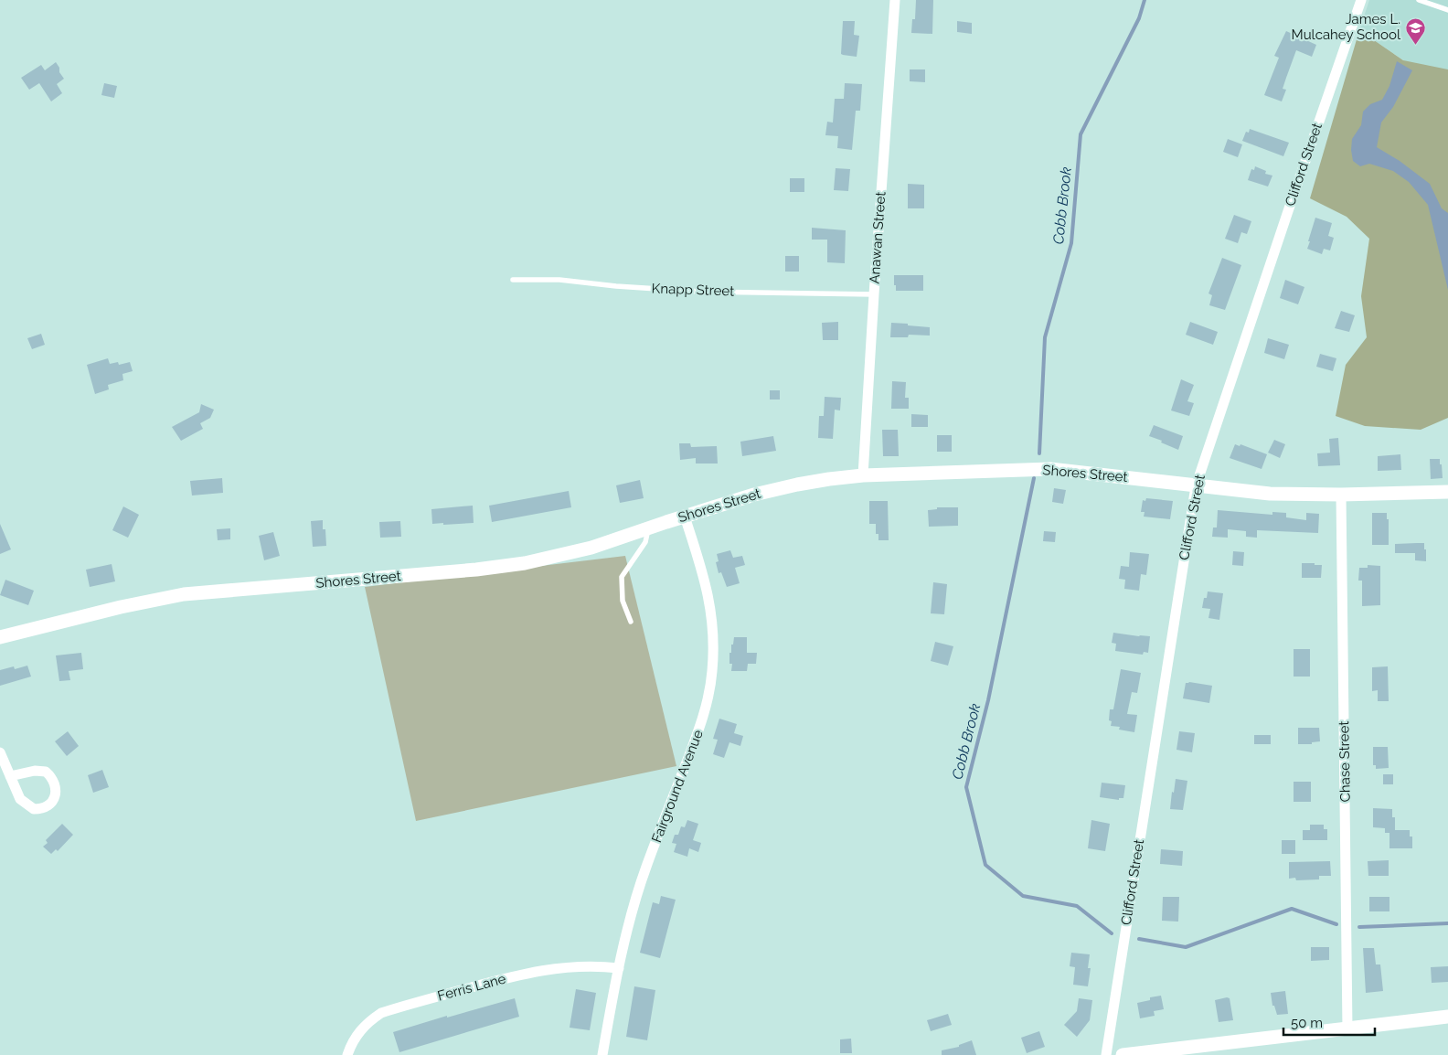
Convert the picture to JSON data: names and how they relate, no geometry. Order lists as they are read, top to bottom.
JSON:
{
  "streets": {
    "street": [
      "Clifford Street",
      "Anawan Street",
      "Shores Street",
      "Chase Street",
      "Fairground Avenue",
      "Ferris Lane"
    ],
    "lane": ["Knapp Street"]
  },
  "crossings": [
    ["Clifford Street", "Shores Street"],
    ["Anawan Street", "Knapp Street"],
    ["Anawan Street", "Shores Street"],
    ["Shores Street", "Chase Street"],
    ["Shores Street", "Fairground Avenue"],
    ["Fairground Avenue", "Ferris Lane"]
  ],
  "water": ["Cobb Brook"],
  "places": {
    "school or university": ["James L. Mulcahey School"]
  },
  "scale_bar": "50 m"
}
